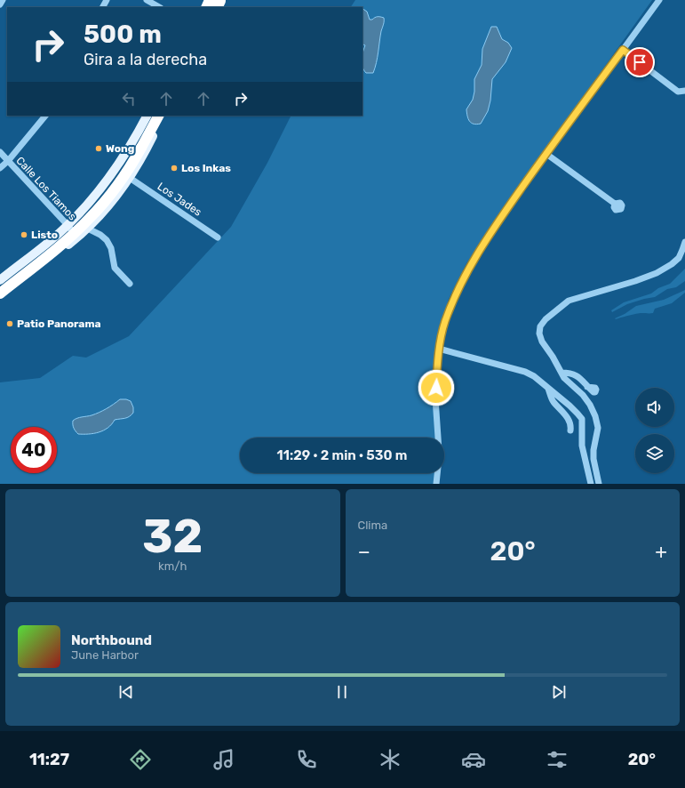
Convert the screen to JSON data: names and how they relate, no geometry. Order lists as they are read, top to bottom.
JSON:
{
  "streets": {
    "street": ["Calle Los Tiamos", "Los Jades"]
  },
  "places": [
    "Wong",
    "Los Inkas",
    "Listo",
    "Patio Panorama"
  ],
  "page": {
    "turn": ["500 m", "Gira a la derecha"],
    "limit": "40",
    "trip": "11:29 · 2 min · 530 m",
    "tile": [
      ["32", "km/h"],
      "Clima"
    ],
    "heat": ["−", "20°", "+"],
    "song": ["Northbound", "June Harbor"],
    "tabs": ["11:27", "20°"]
  }
}
